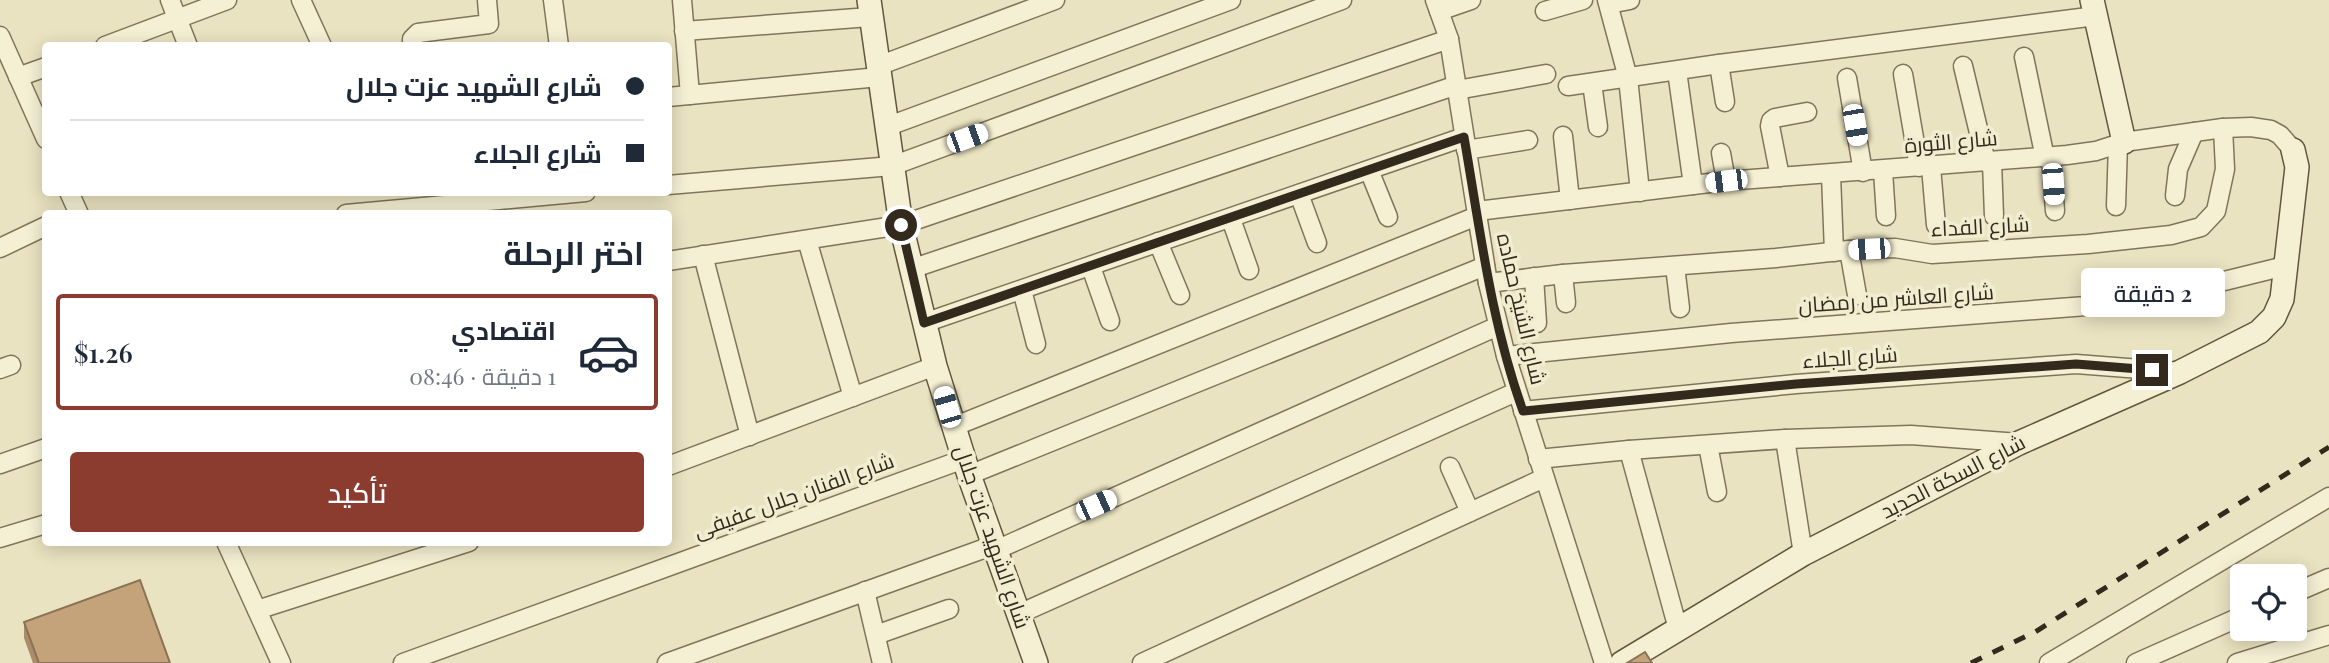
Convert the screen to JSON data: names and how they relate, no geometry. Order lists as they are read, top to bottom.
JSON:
{
  "streets": {
    "street": [
      "شارع الثورة",
      "شارع الفداء",
      "شارع العاشر من رمضان",
      "شارع الشيخ حماده",
      "شارع الجلاء",
      "شارع السكة الحديد",
      "شارع الفنان جلال عفيفى",
      "شارع الشهيد عزت جلال"
    ]
  },
  "crossings": [
    ["شارع الثورة", "شارع الفداء"],
    ["شارع الثورة", "شارع الشيخ حماده"],
    ["شارع الثورة", "شارع الشهيد عزت جلال"],
    ["شارع الفداء", "شارع الشيخ حماده"],
    ["شارع الفداء", "شارع الفنان جلال عفيفى"],
    ["شارع العاشر من رمضان", "شارع الشيخ حماده"],
    ["شارع العاشر من رمضان", "شارع السكة الحديد"],
    ["شارع الشيخ حماده", "شارع الجلاء"],
    ["شارع الشيخ حماده", "شارع الفنان جلال عفيفى"],
    ["شارع الجلاء", "شارع السكة الحديد"],
    ["شارع الفنان جلال عفيفى", "شارع الشهيد عزت جلال"]
  ],
  "page": {
    "banner": ["شارع الشهيد عزت جلال", "شارع الجلاء"],
    "heading": "اختر الرحلة",
    "bubble": "2 دقيقة",
    "list": [
      {
        "name": "اقتصادي",
        "note": "1 دقيقة · 08:46",
        "value": "$1.26"
      }
    ],
    "buttons": "تأكيد"
  }
}
